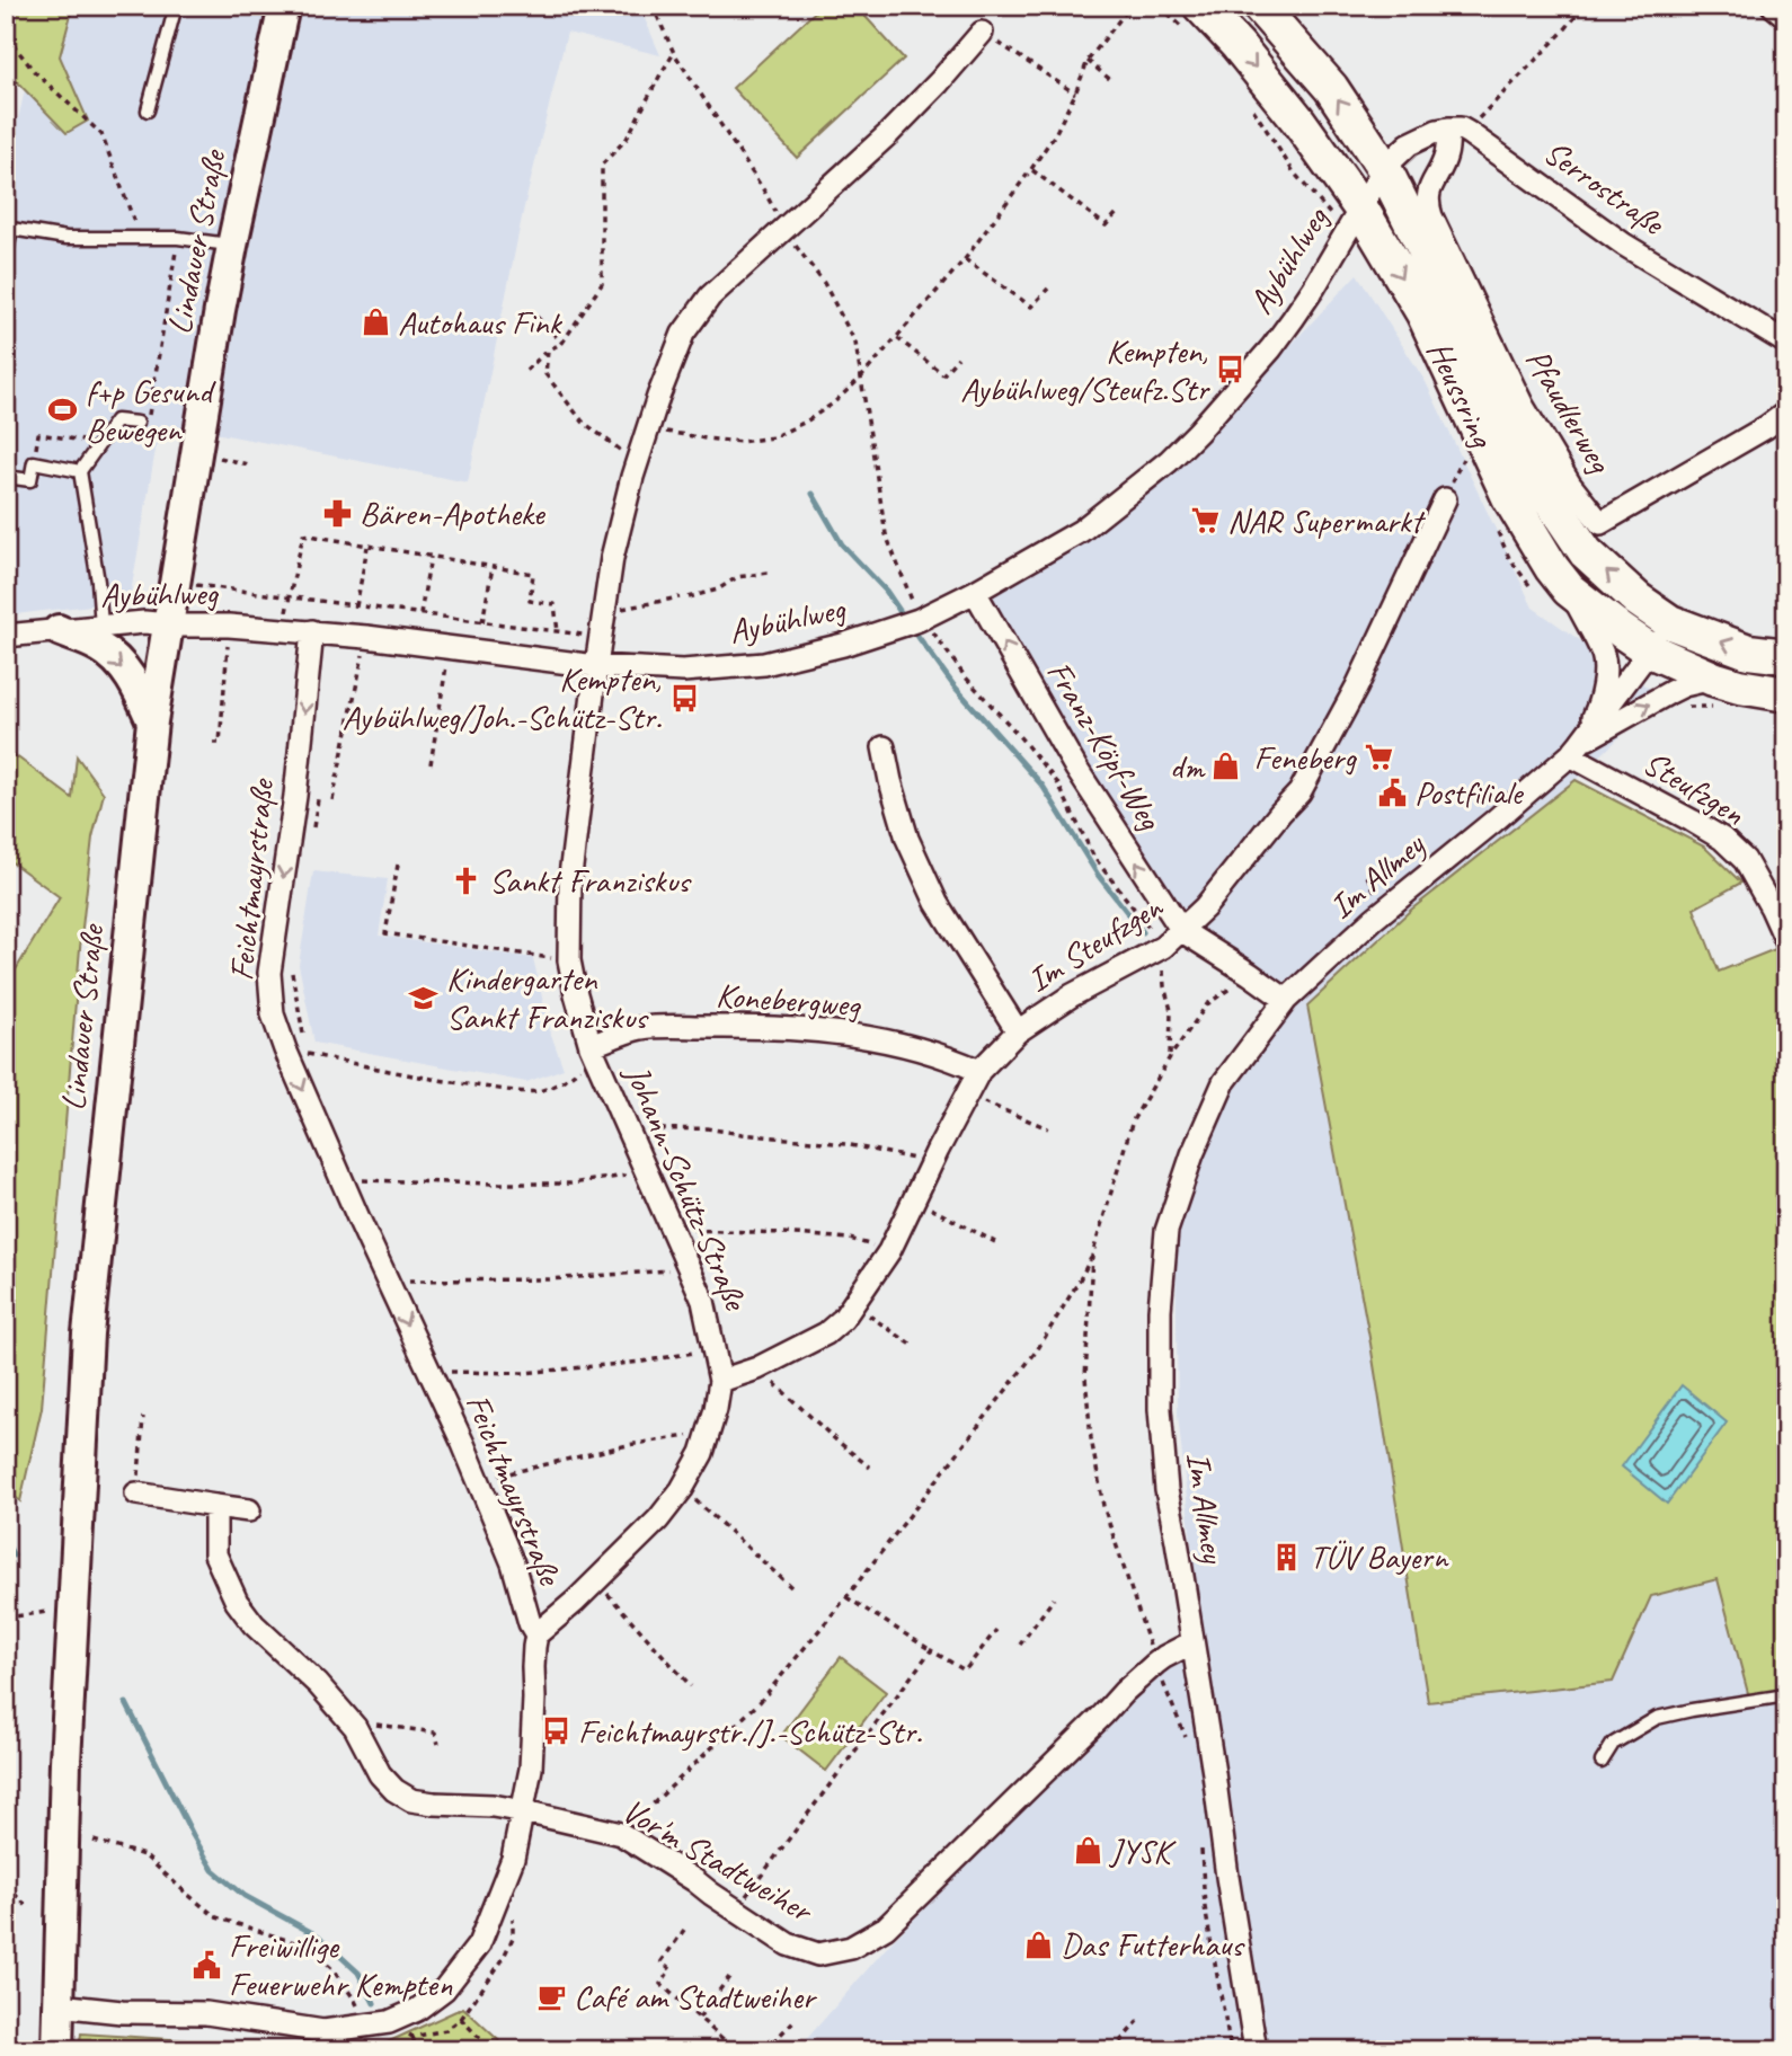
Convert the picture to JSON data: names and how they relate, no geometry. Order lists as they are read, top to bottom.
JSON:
{
  "streets": {
    "main road": ["Lindauer Straße", "Heussring"],
    "street": [
      "Serrostraße",
      "Aybühlweg",
      "Pfaudlerweg",
      "Franz-Köpf-Weg",
      "Steufzgen",
      "Im Allmey",
      "Feichtmayrstraße",
      "Im Steufzgen",
      "Konebergweg",
      "Johann-Schütz-Straße",
      "Vor'm Stadtweiher"
    ]
  },
  "crossings": [
    ["Serrostraße", "Pfaudlerweg"],
    ["Lindauer Straße", "Aybühlweg"],
    ["Lindauer Straße", "Feichtmayrstraße"],
    ["Aybühlweg", "Heussring"],
    ["Aybühlweg", "Franz-Köpf-Weg"],
    ["Aybühlweg", "Feichtmayrstraße"],
    ["Aybühlweg", "Johann-Schütz-Straße"],
    ["Heussring", "Im Allmey"],
    ["Franz-Köpf-Weg", "Im Steufzgen"],
    ["Steufzgen", "Im Allmey"],
    ["Im Allmey", "Vor'm Stadtweiher"],
    ["Feichtmayrstraße", "Johann-Schütz-Straße"],
    ["Feichtmayrstraße", "Vor'm Stadtweiher"],
    ["Im Steufzgen", "Konebergweg"],
    ["Im Steufzgen", "Johann-Schütz-Straße"],
    ["Konebergweg", "Johann-Schütz-Straße"]
  ],
  "one_way": ["Feichtmayrstraße"],
  "places": {
    "shop": [
      "Autohaus Fink",
      "dm",
      "JYSK",
      "Das Futterhaus"
    ],
    "bus stop": ["Kempten, Aybühlweg/Steufz.Str", "Kempten, Aybühlweg/Joh.-Schütz-Str.", "Feichtmayrstr./J.-Schütz-Str."],
    "sports": ["f+p Gesund Bewegen"],
    "pharmacy": ["Bären-Apotheke"],
    "supermarket": ["NAR Supermarkt", "Feneberg"],
    "public building": ["Postfiliale", "Freiwillige Feuerwehr Kempten"],
    "church": ["Sankt Franziskus"],
    "school or university": ["Kindergarten Sankt Franziskus"],
    "building": ["TÜV Bayern"],
    "cafe": ["Café am Stadtweiher"]
  }
}
